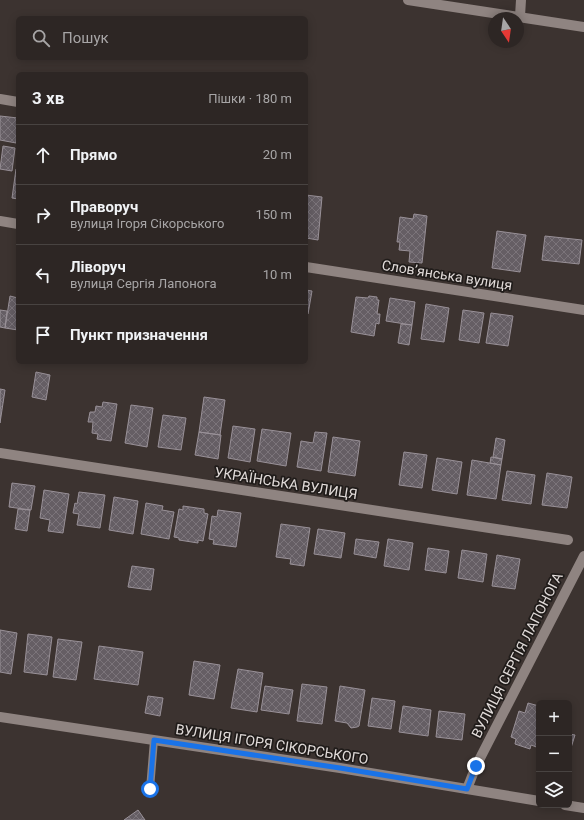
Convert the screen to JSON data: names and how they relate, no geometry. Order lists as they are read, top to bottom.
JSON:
{
  "streets": {
    "street": [
      "Словʼянська вулиця",
      "УКРАЇНСЬКА ВУЛИЦЯ",
      "ВУЛИЦЯ СЕРГІЯ ЛАПОНОГА",
      "ВУЛИЦЯ ІГОРЯ СІКОРСЬКОГО"
    ]
  },
  "crossings": [
    ["ВУЛИЦЯ СЕРГІЯ ЛАПОНОГА", "ВУЛИЦЯ ІГОРЯ СІКОРСЬКОГО"]
  ],
  "north": "bottom",
  "page": {
    "search": "Пошук",
    "heading": ["3 хв", "Пішки · 180 m"],
    "list": [
      ["Прямо", "20 m"],
      ["Праворуч", "вулиця Ігоря Сікорського", "150 m"],
      ["Ліворуч", "вулиця Сергія Лапонога", "10 m"],
      "Пункт призначення"
    ],
    "map_buttons": ["+", "−"]
  }
}
